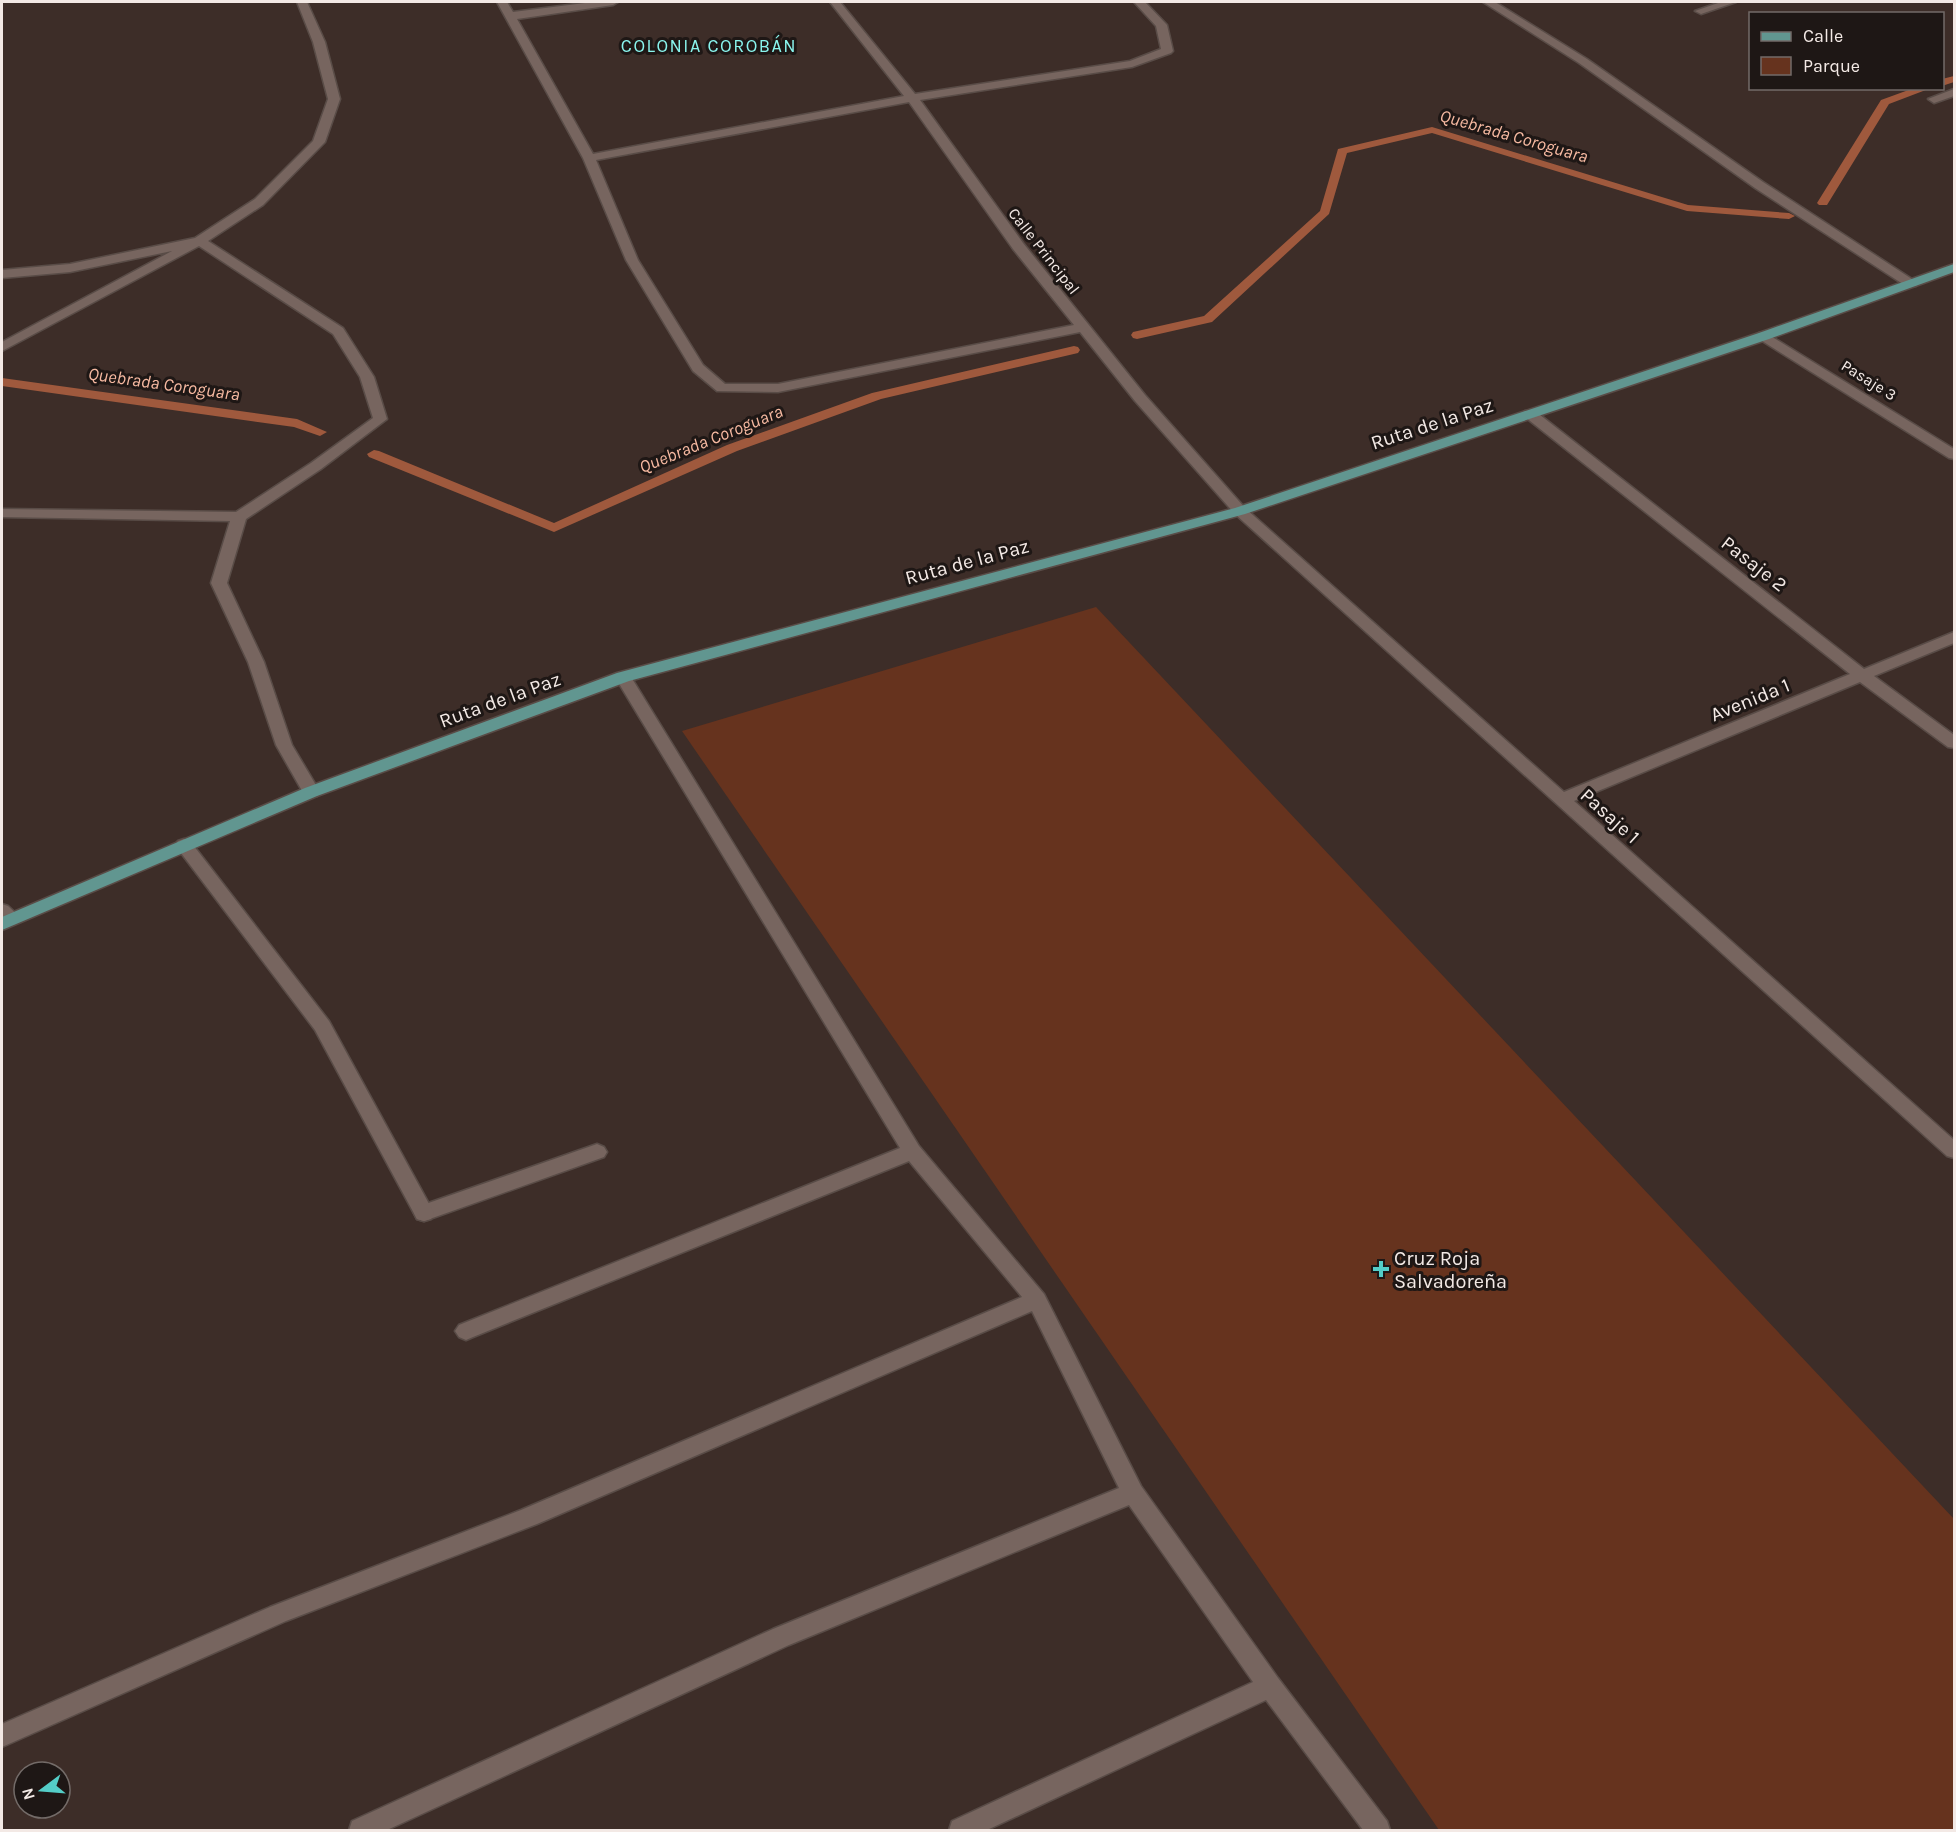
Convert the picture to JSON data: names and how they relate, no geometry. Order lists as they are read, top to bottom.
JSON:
{
  "streets": {
    "main road": ["Ruta de la Paz"],
    "street": [
      "Calle Principal",
      "Pasaje 3",
      "Pasaje 2",
      "Avenida 1",
      "Pasaje 1"
    ]
  },
  "crossings": [
    ["Calle Principal", "Ruta de la Paz"],
    ["Calle Principal", "Pasaje 1"],
    ["Pasaje 3", "Ruta de la Paz"],
    ["Ruta de la Paz", "Pasaje 2"],
    ["Ruta de la Paz", "Pasaje 1"],
    ["Pasaje 2", "Avenida 1"],
    ["Avenida 1", "Pasaje 1"]
  ],
  "districts": ["COLONIA COROBÁN"],
  "water": ["Quebrada Coroguara"],
  "places": {
    "health": ["Cruz Roja Salvadoreña"]
  },
  "legend": ["Calle", "Parque"],
  "north": "left"
}
